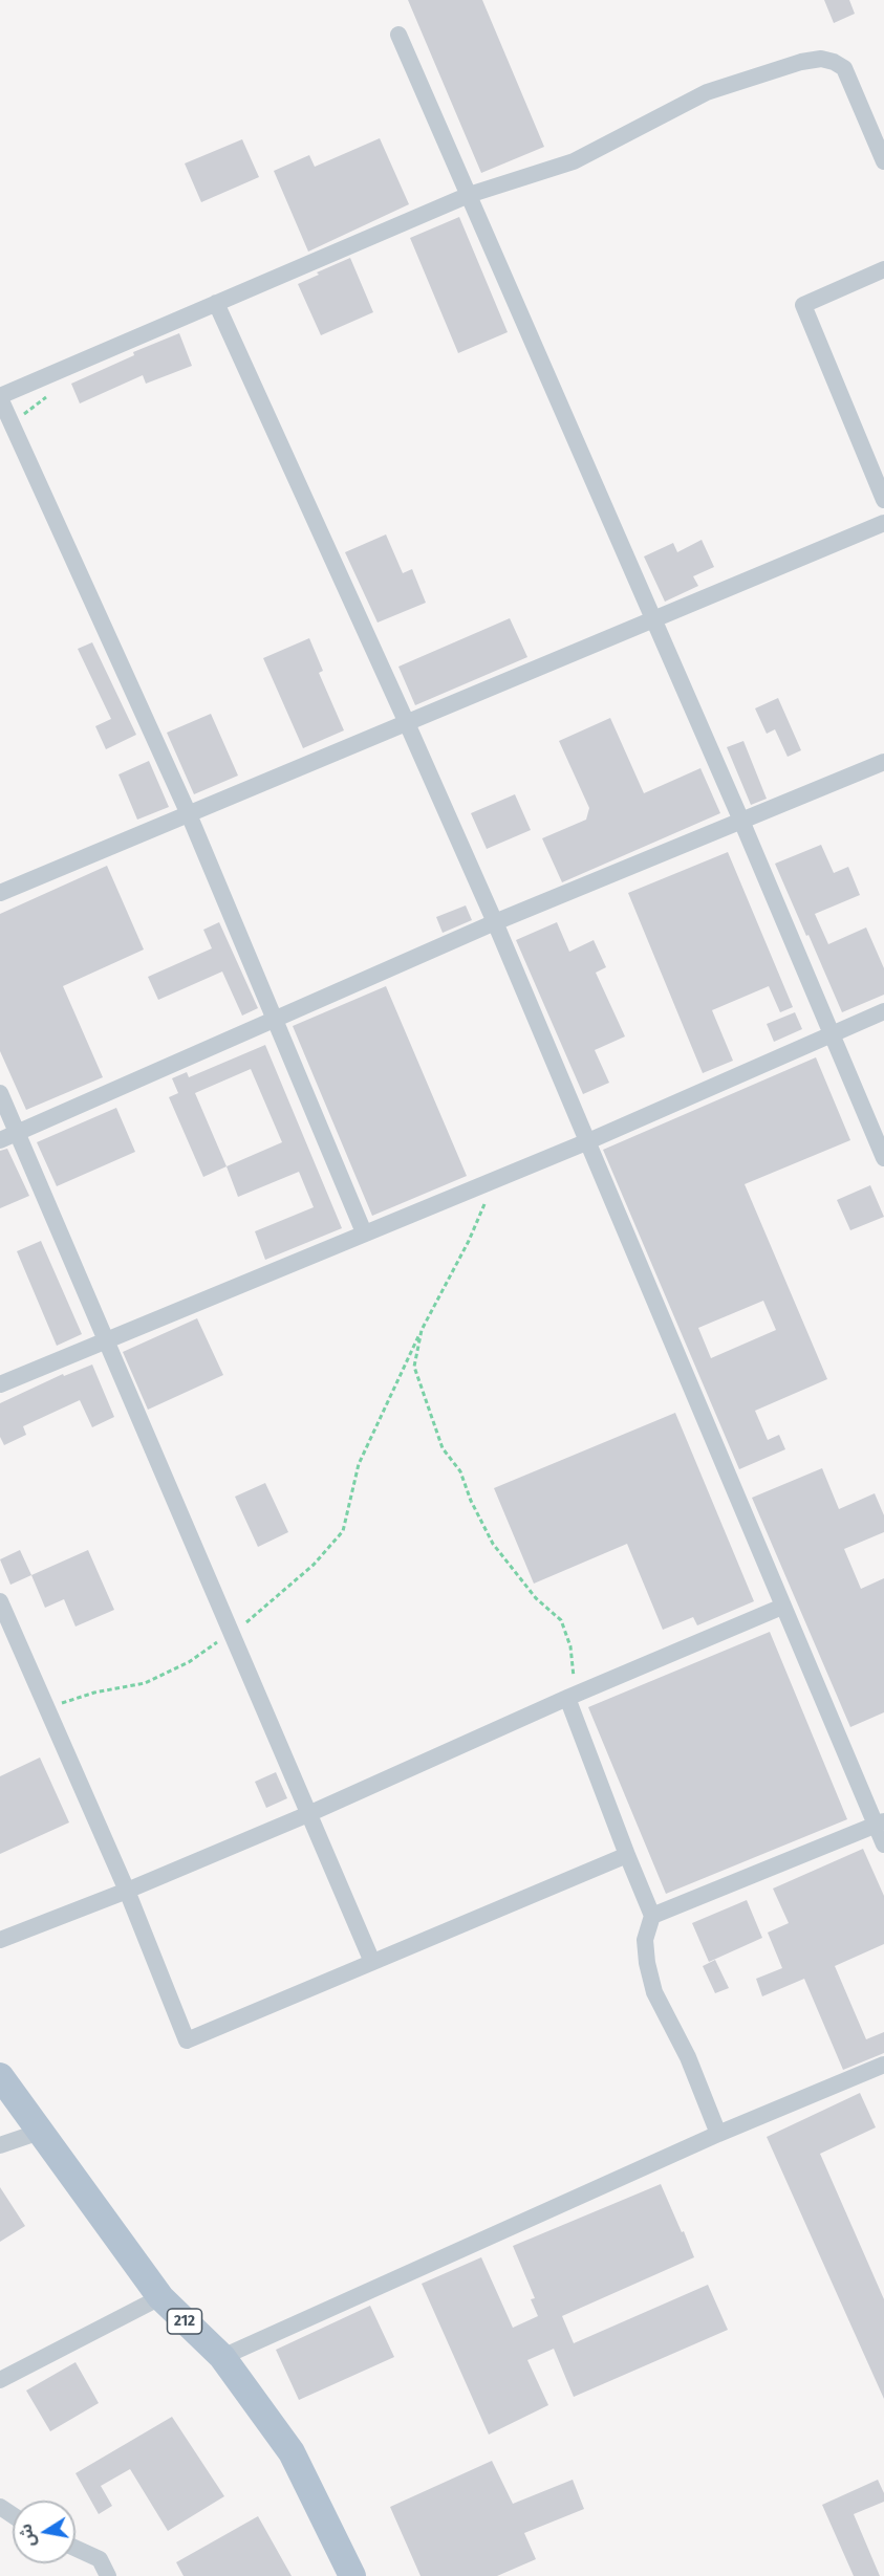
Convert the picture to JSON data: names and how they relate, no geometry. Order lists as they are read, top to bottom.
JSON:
{
  "streets": {
    "main road": ["212"]
  },
  "north": "left"
}
